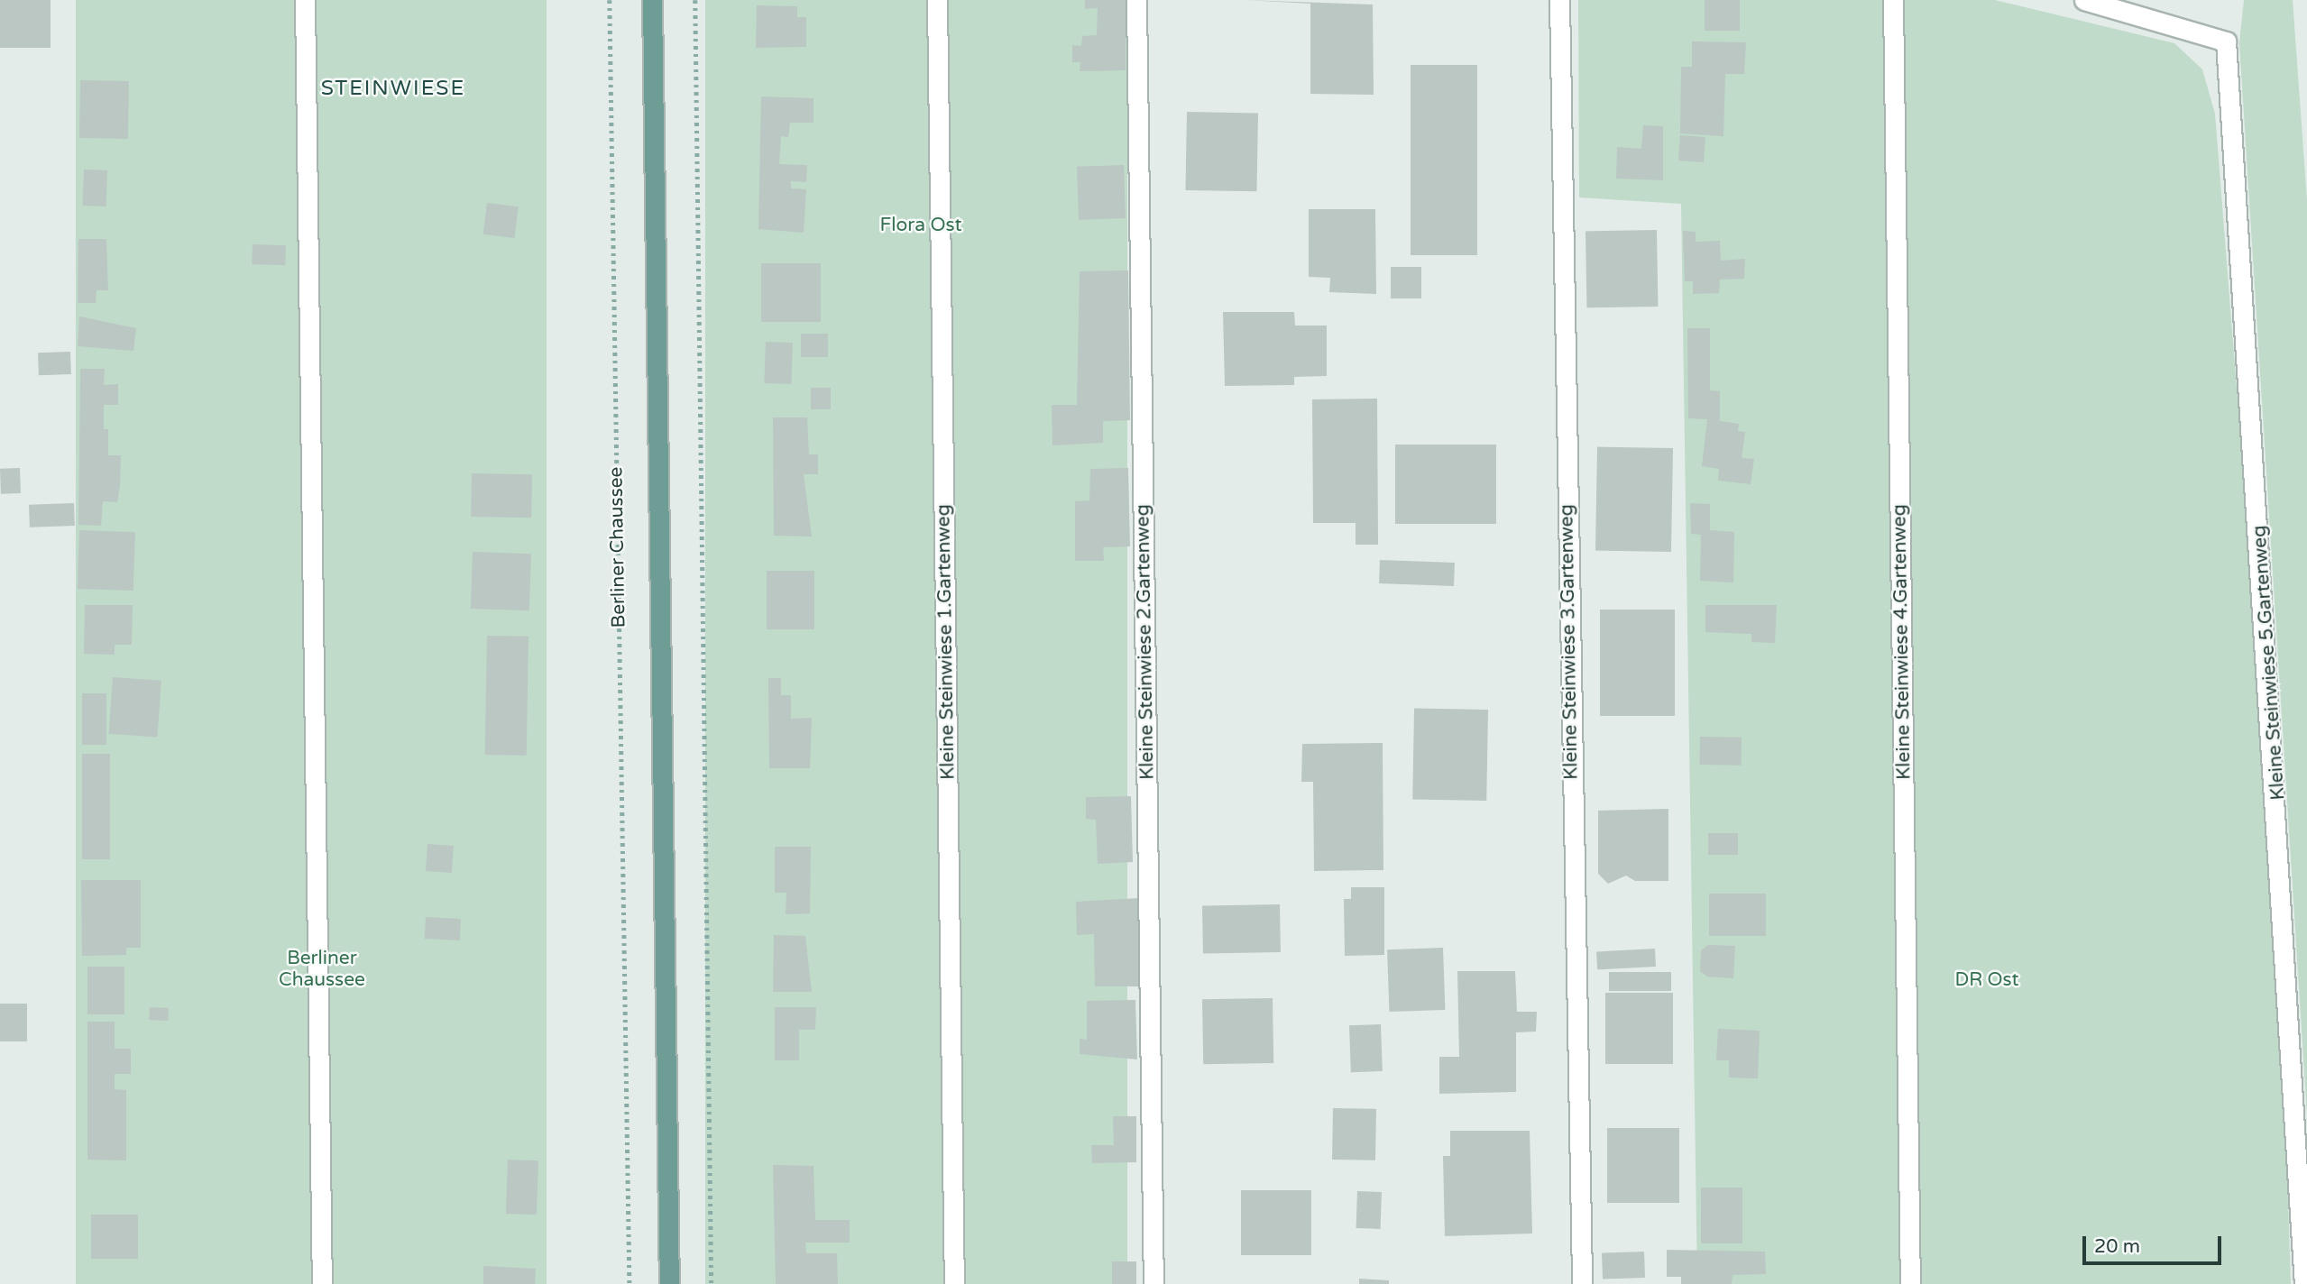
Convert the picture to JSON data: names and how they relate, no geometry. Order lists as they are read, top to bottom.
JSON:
{
  "streets": {
    "lane": [
      "Kleine Steinwiese 1.Gartenweg",
      "Kleine Steinwiese 2.Gartenweg",
      "Kleine Steinwiese 3.Gartenweg",
      "Kleine Steinwiese 4.Gartenweg",
      "Kleine Steinwiese 5.Gartenweg"
    ],
    "path": ["Berliner Chaussee"]
  },
  "districts": ["STEINWIESE"],
  "parks": ["Flora Ost", "Berliner Chaussee", "DR Ost"],
  "scale_bar": "20 m"
}
